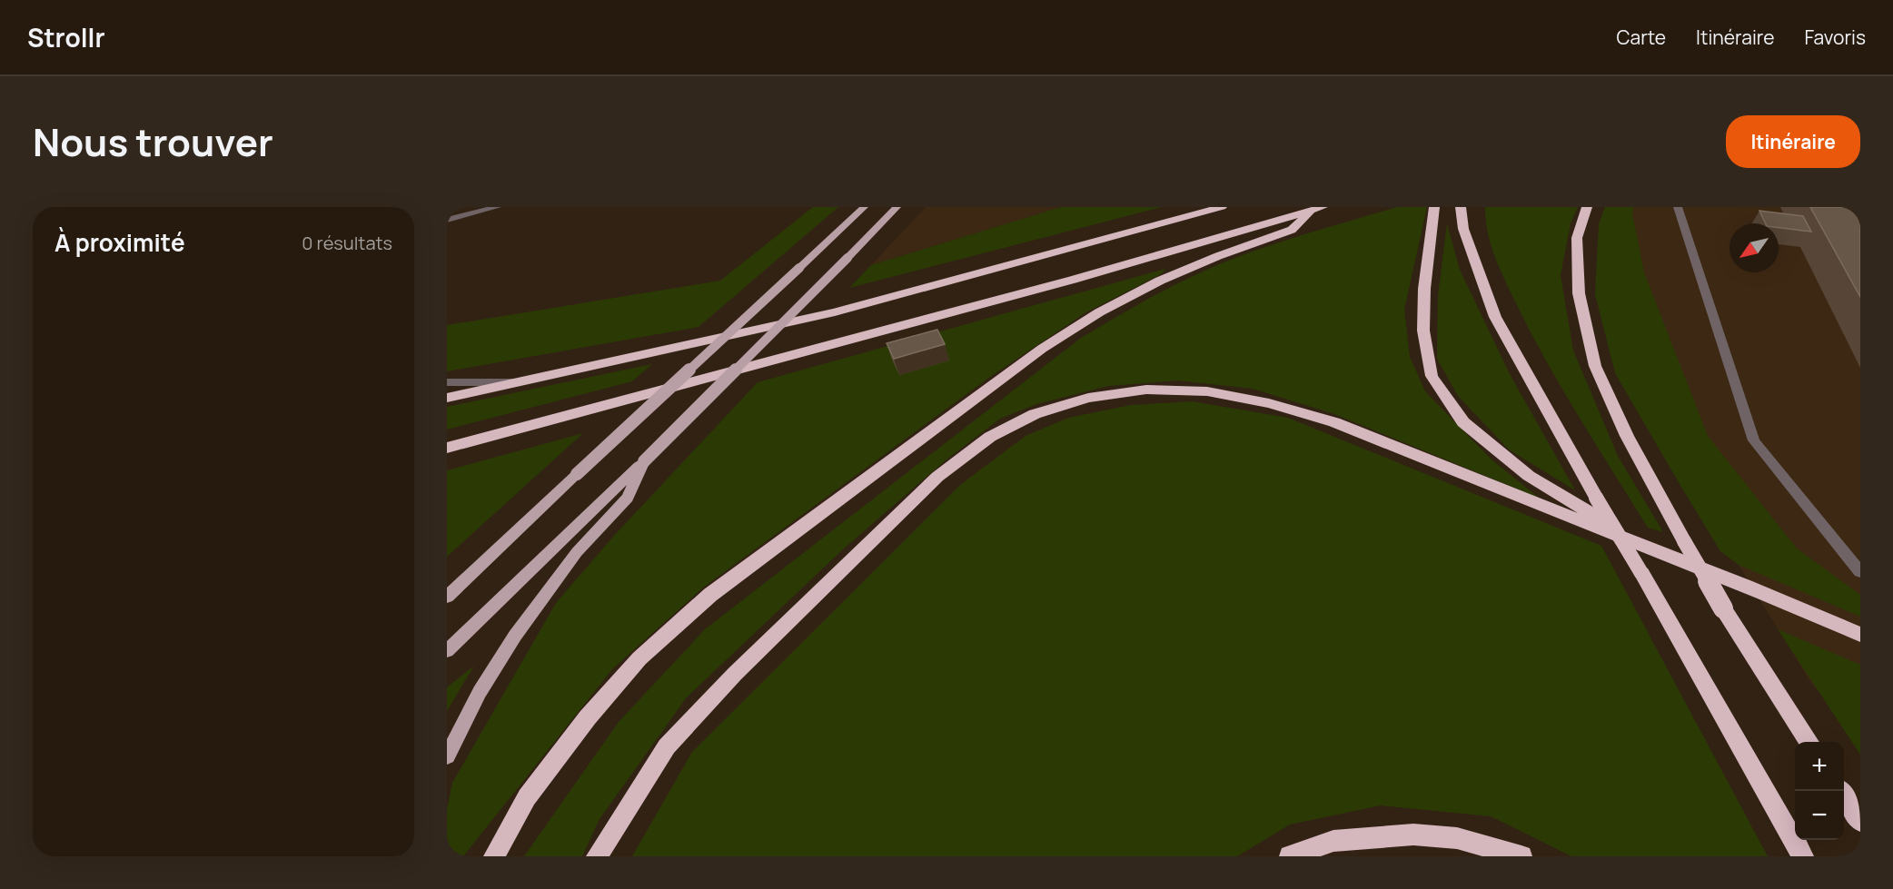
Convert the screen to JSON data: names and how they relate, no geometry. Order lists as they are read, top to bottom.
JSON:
{
  "north": "bottom left",
  "page": {
    "header": "Strollr",
    "nav": ["Carte", "Itinéraire", "Favoris"],
    "title": "Nous trouver",
    "buttons": "Itinéraire",
    "heading": ["À proximité", "0 résultats"],
    "map_buttons": ["+", "−"]
  }
}
